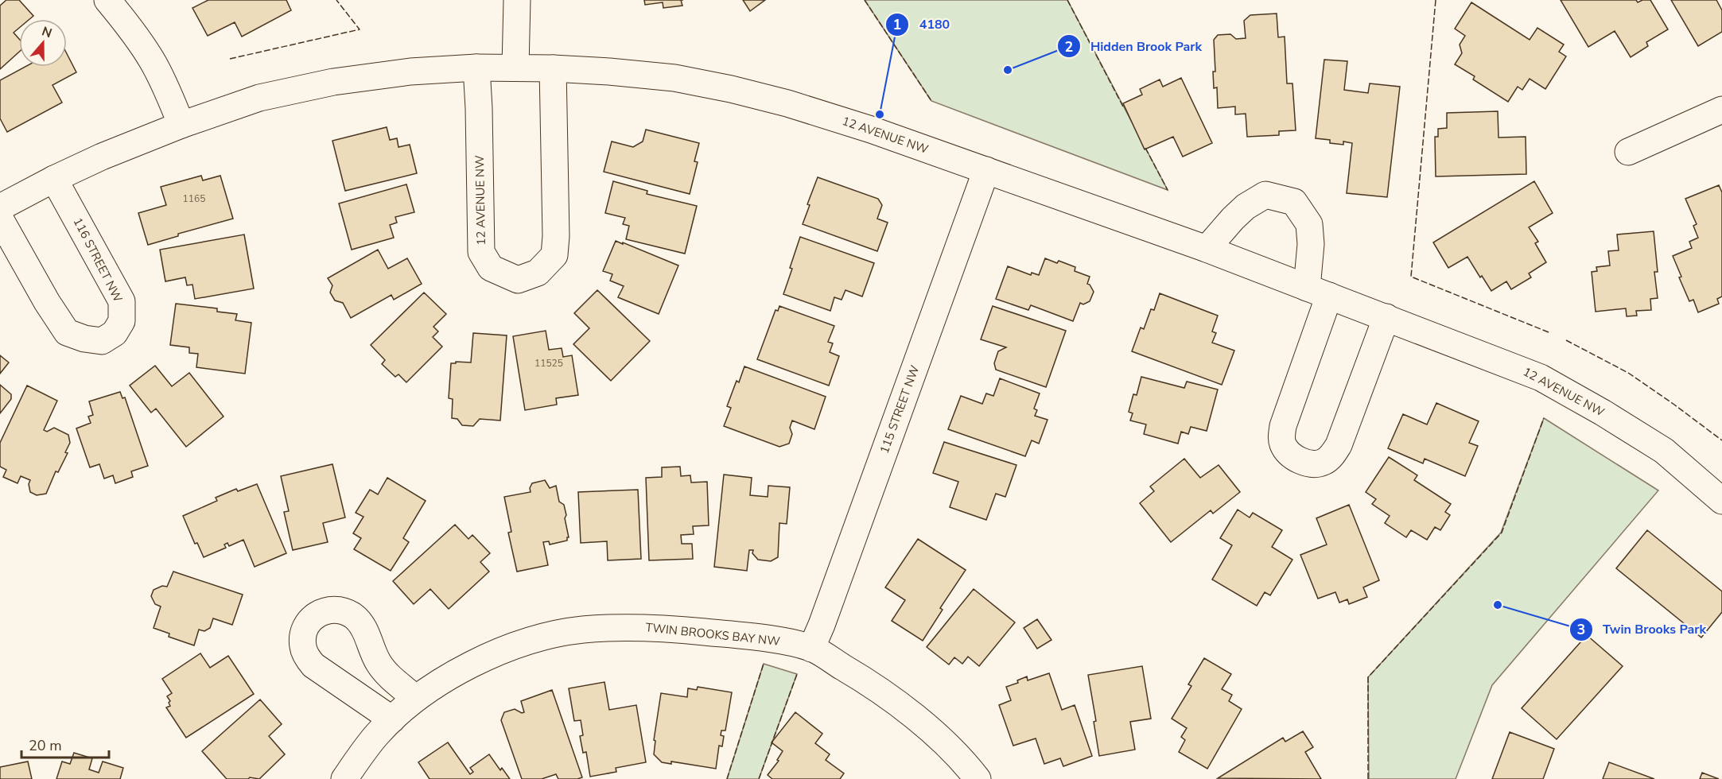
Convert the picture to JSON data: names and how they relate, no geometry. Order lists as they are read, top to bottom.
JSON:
{
  "streets": {
    "street": [
      "12 AVENUE NW",
      "116 STREET NW",
      "115 STREET NW",
      "TWIN BROOKS BAY NW"
    ]
  },
  "crossings": [
    ["12 AVENUE NW", "115 STREET NW"],
    ["115 STREET NW", "TWIN BROOKS BAY NW"]
  ],
  "places": ["Hidden Brook Park", "4180", "Twin Brooks Park"],
  "house_numbers": ["1165", "11525"],
  "scale_bar": "20 m",
  "north": "top"
}
